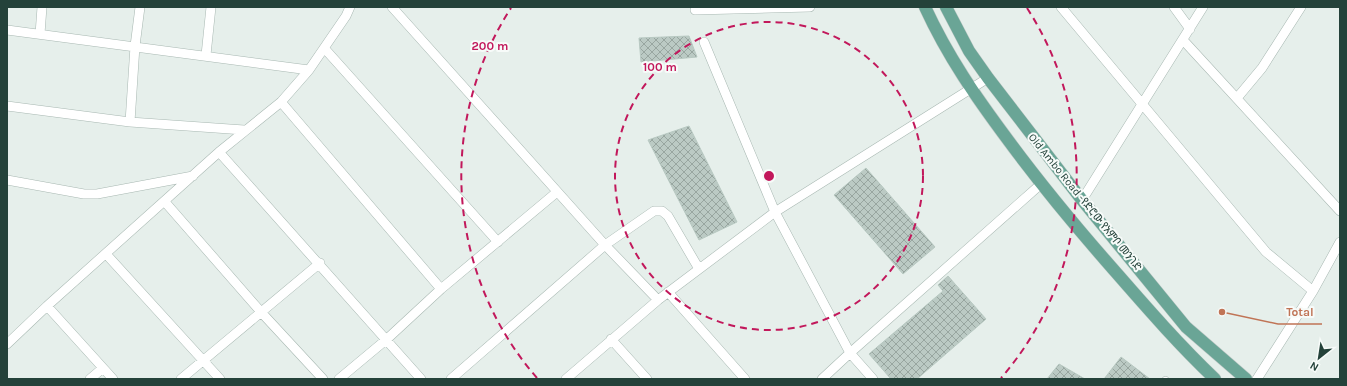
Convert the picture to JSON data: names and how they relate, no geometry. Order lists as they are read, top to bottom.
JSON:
{
  "streets": {
    "main road": ["Old Ambo Road -የድሮው የአምቦ መንገድ"]
  },
  "places": ["Total"],
  "north": "bottom left",
  "rings": ["200 m", "100 m"]
}
